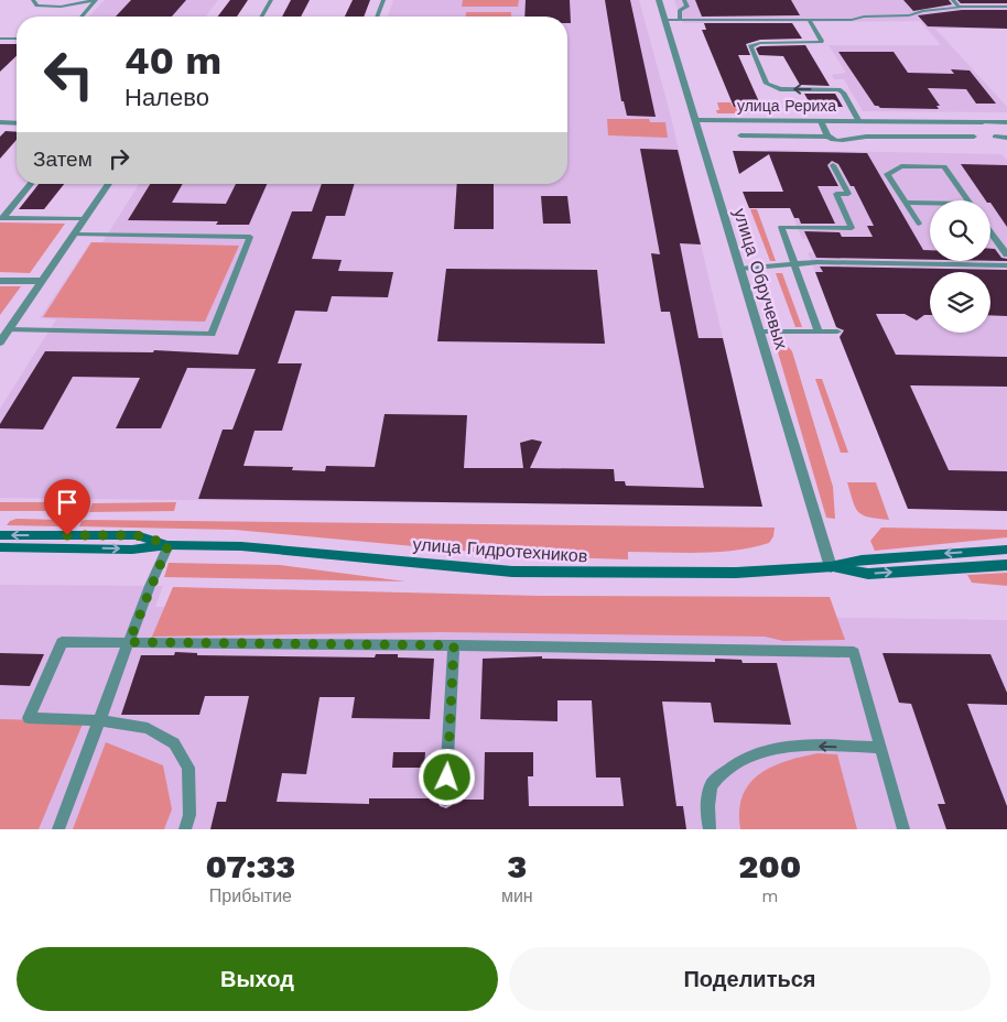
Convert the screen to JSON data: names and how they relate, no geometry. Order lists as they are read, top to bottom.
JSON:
{
  "streets": {
    "street": ["улица Рериха", "улица Обручевых", "улица Гидротехников"]
  },
  "crossings": [
    ["улица Рериха", "улица Обручевых"],
    ["улица Обручевых", "улица Гидротехников"]
  ],
  "page": {
    "turn": ["40 m", "Налево"],
    "then": "Затем",
    "eta": [
      "07:33",
      "Прибытие",
      "3",
      "мин",
      "200",
      "m"
    ],
    "buttons": ["Выход", "Поделиться"]
  }
}
